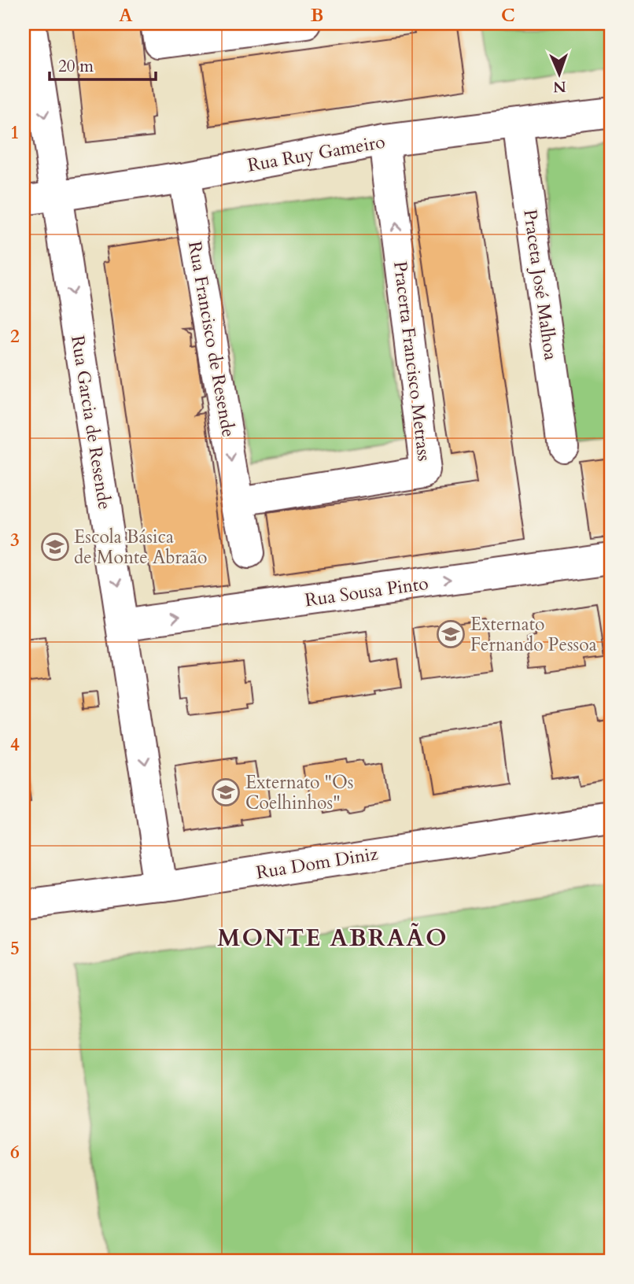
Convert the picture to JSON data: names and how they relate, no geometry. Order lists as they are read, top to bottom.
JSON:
{
  "streets": {
    "street": [
      "Rua Ruy Gameiro",
      "Praceta José Malhoa",
      "Rua Francisco de Resende",
      "Pracerta Francisco Metrass",
      "Rua Garcia de Resende",
      "Rua Sousa Pinto",
      "Rua Dom Diniz"
    ]
  },
  "crossings": [
    ["Rua Ruy Gameiro", "Praceta José Malhoa"],
    ["Rua Ruy Gameiro", "Rua Francisco de Resende"],
    ["Rua Ruy Gameiro", "Pracerta Francisco Metrass"],
    ["Rua Ruy Gameiro", "Rua Garcia de Resende"],
    ["Rua Francisco de Resende", "Pracerta Francisco Metrass"],
    ["Rua Garcia de Resende", "Rua Sousa Pinto"],
    ["Rua Garcia de Resende", "Rua Dom Diniz"]
  ],
  "one_way": ["Rua Francisco de Resende", "Rua Garcia de Resende", "Rua Sousa Pinto"],
  "districts": ["MONTE ABRAÃO"],
  "places": {
    "school or university": ["Escola Básica de Monte Abraão", "Externato Fernando Pessoa", "Externato \"Os Coelhinhos\""]
  },
  "scale_bar": "20 m",
  "north": "bottom",
  "grid": {
    "columns": ["A", "B", "C"],
    "rows": [
      "1",
      "2",
      "3",
      "4",
      "5",
      "6"
    ]
  }
}
